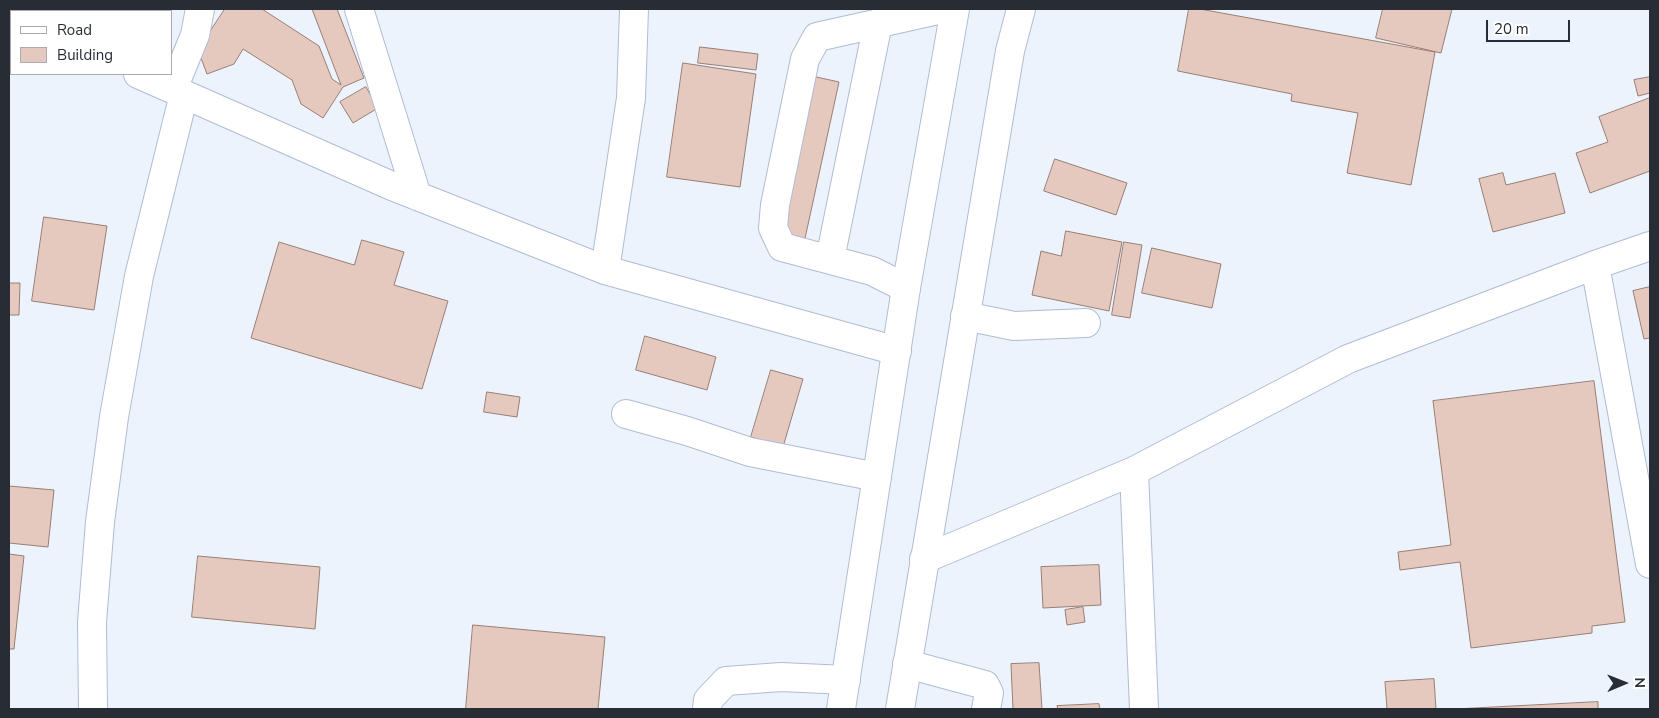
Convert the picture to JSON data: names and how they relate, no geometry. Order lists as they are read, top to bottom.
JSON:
{
  "legend": ["Road", "Building"],
  "scale_bar": "20 m",
  "north": "right"
}
